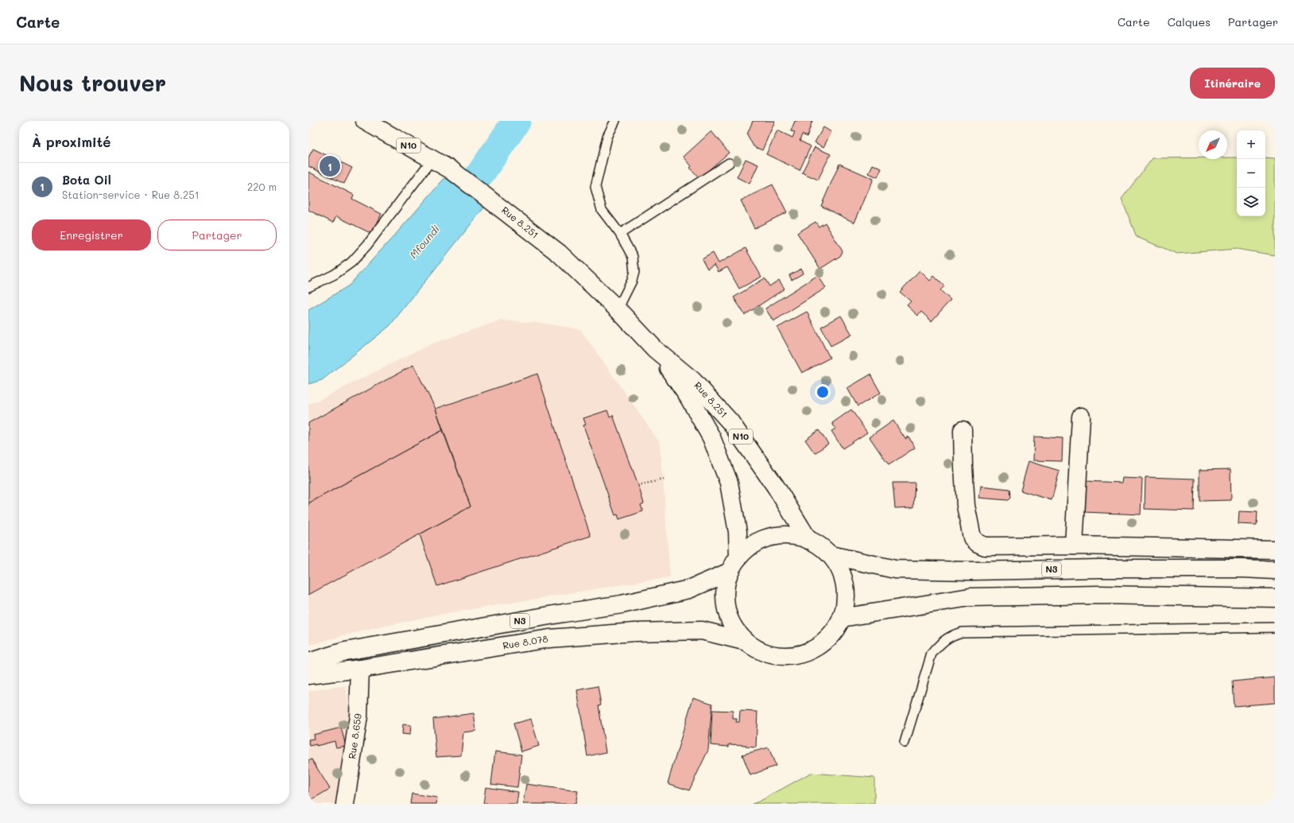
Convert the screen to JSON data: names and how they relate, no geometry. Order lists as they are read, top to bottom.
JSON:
{
  "streets": {
    "main road": [
      "N10",
      "Rue 8.251",
      "N3",
      "Rue 8.078",
      "Rue 8.659"
    ]
  },
  "crossings": [
    ["Rue 8.251", "N3"],
    ["N3", "Rue 8.078"],
    ["Rue 8.078", "Rue 8.659"]
  ],
  "water": ["Mfoundi"],
  "north": "bottom left",
  "page": {
    "header": "Carte",
    "nav": ["Carte", "Calques", "Partager"],
    "buttons": [
      "Itinéraire",
      ["Enregistrer", "Partager"]
    ],
    "title": "Nous trouver",
    "heading": "À proximité",
    "map_buttons": ["+", "−"],
    "pins": "1",
    "list": [
      {
        "mark": "1",
        "name": "Bota Oil",
        "note": "Station-service · Rue 8.251",
        "value": "220 m"
      }
    ]
  }
}
